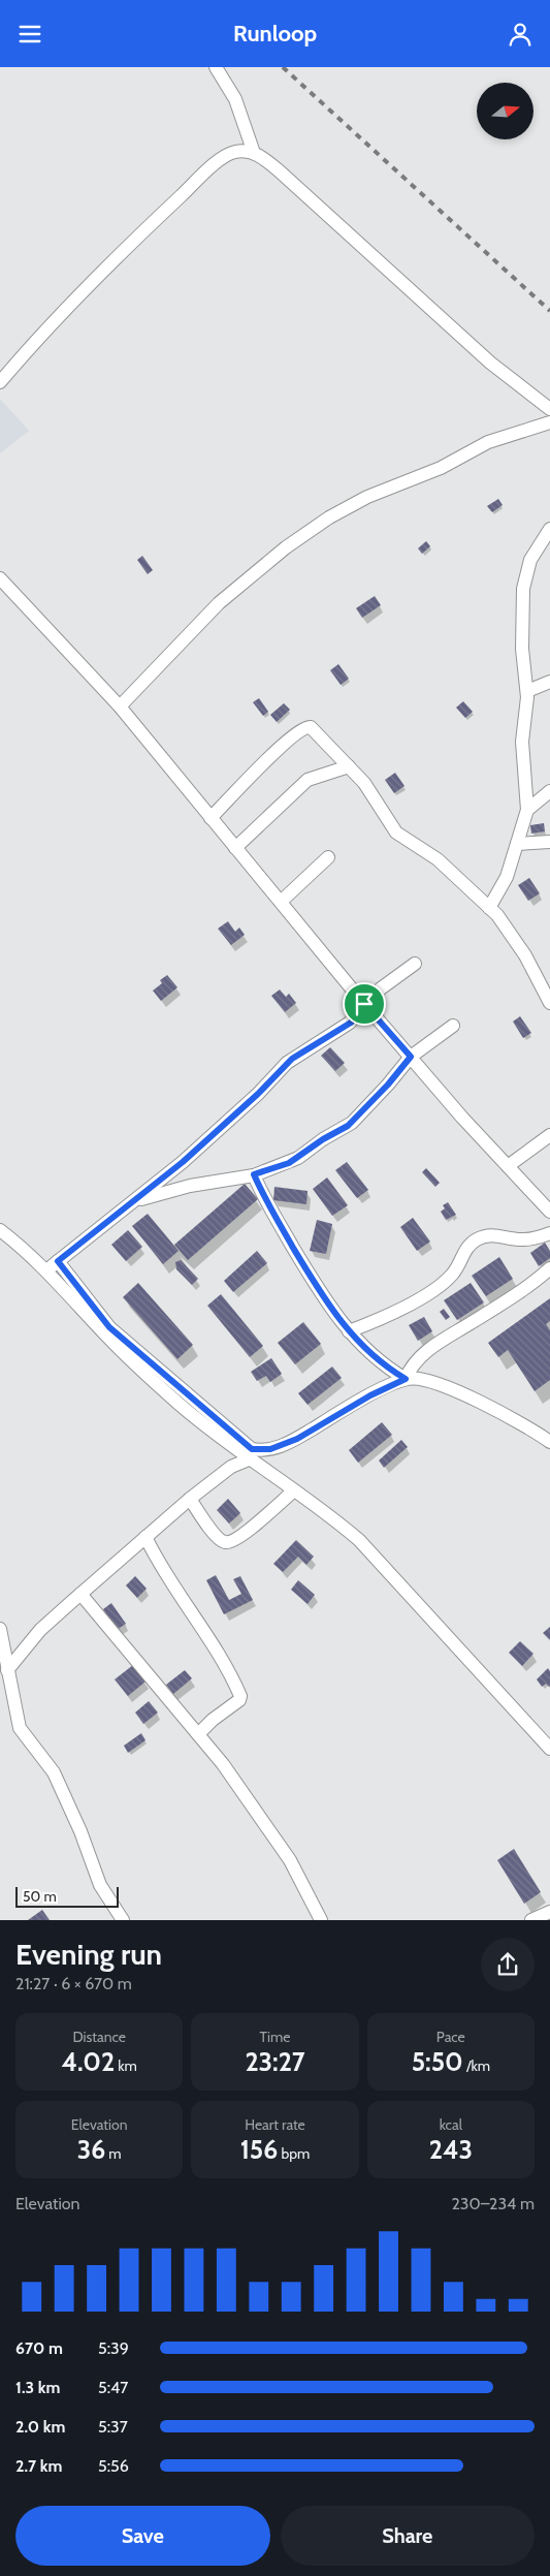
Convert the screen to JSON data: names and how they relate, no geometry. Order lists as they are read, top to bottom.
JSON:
{
  "scale_bar": "50 m",
  "north": "right",
  "page": {
    "header": "Runloop",
    "scale": "50 m",
    "heading": ["Evening run", "21:27 · 6 × 670 m"],
    "stats": [
      ["Distance", "4.02 km"],
      ["Time", "23:27"],
      ["Pace", "5:50 /km"],
      ["Elevation", "36 m"],
      ["Heart rate", "156 bpm"],
      ["kcal", "243"]
    ],
    "chart": ["Elevation", "230–234 m"],
    "list": [
      {
        "name": "670 m",
        "note": "5:39"
      },
      {
        "name": "1.3 km",
        "note": "5:47"
      },
      {
        "name": "2.0 km",
        "note": "5:37"
      },
      {
        "name": "2.7 km",
        "note": "5:56"
      }
    ],
    "buttons": ["Save", "Share"]
  }
}
